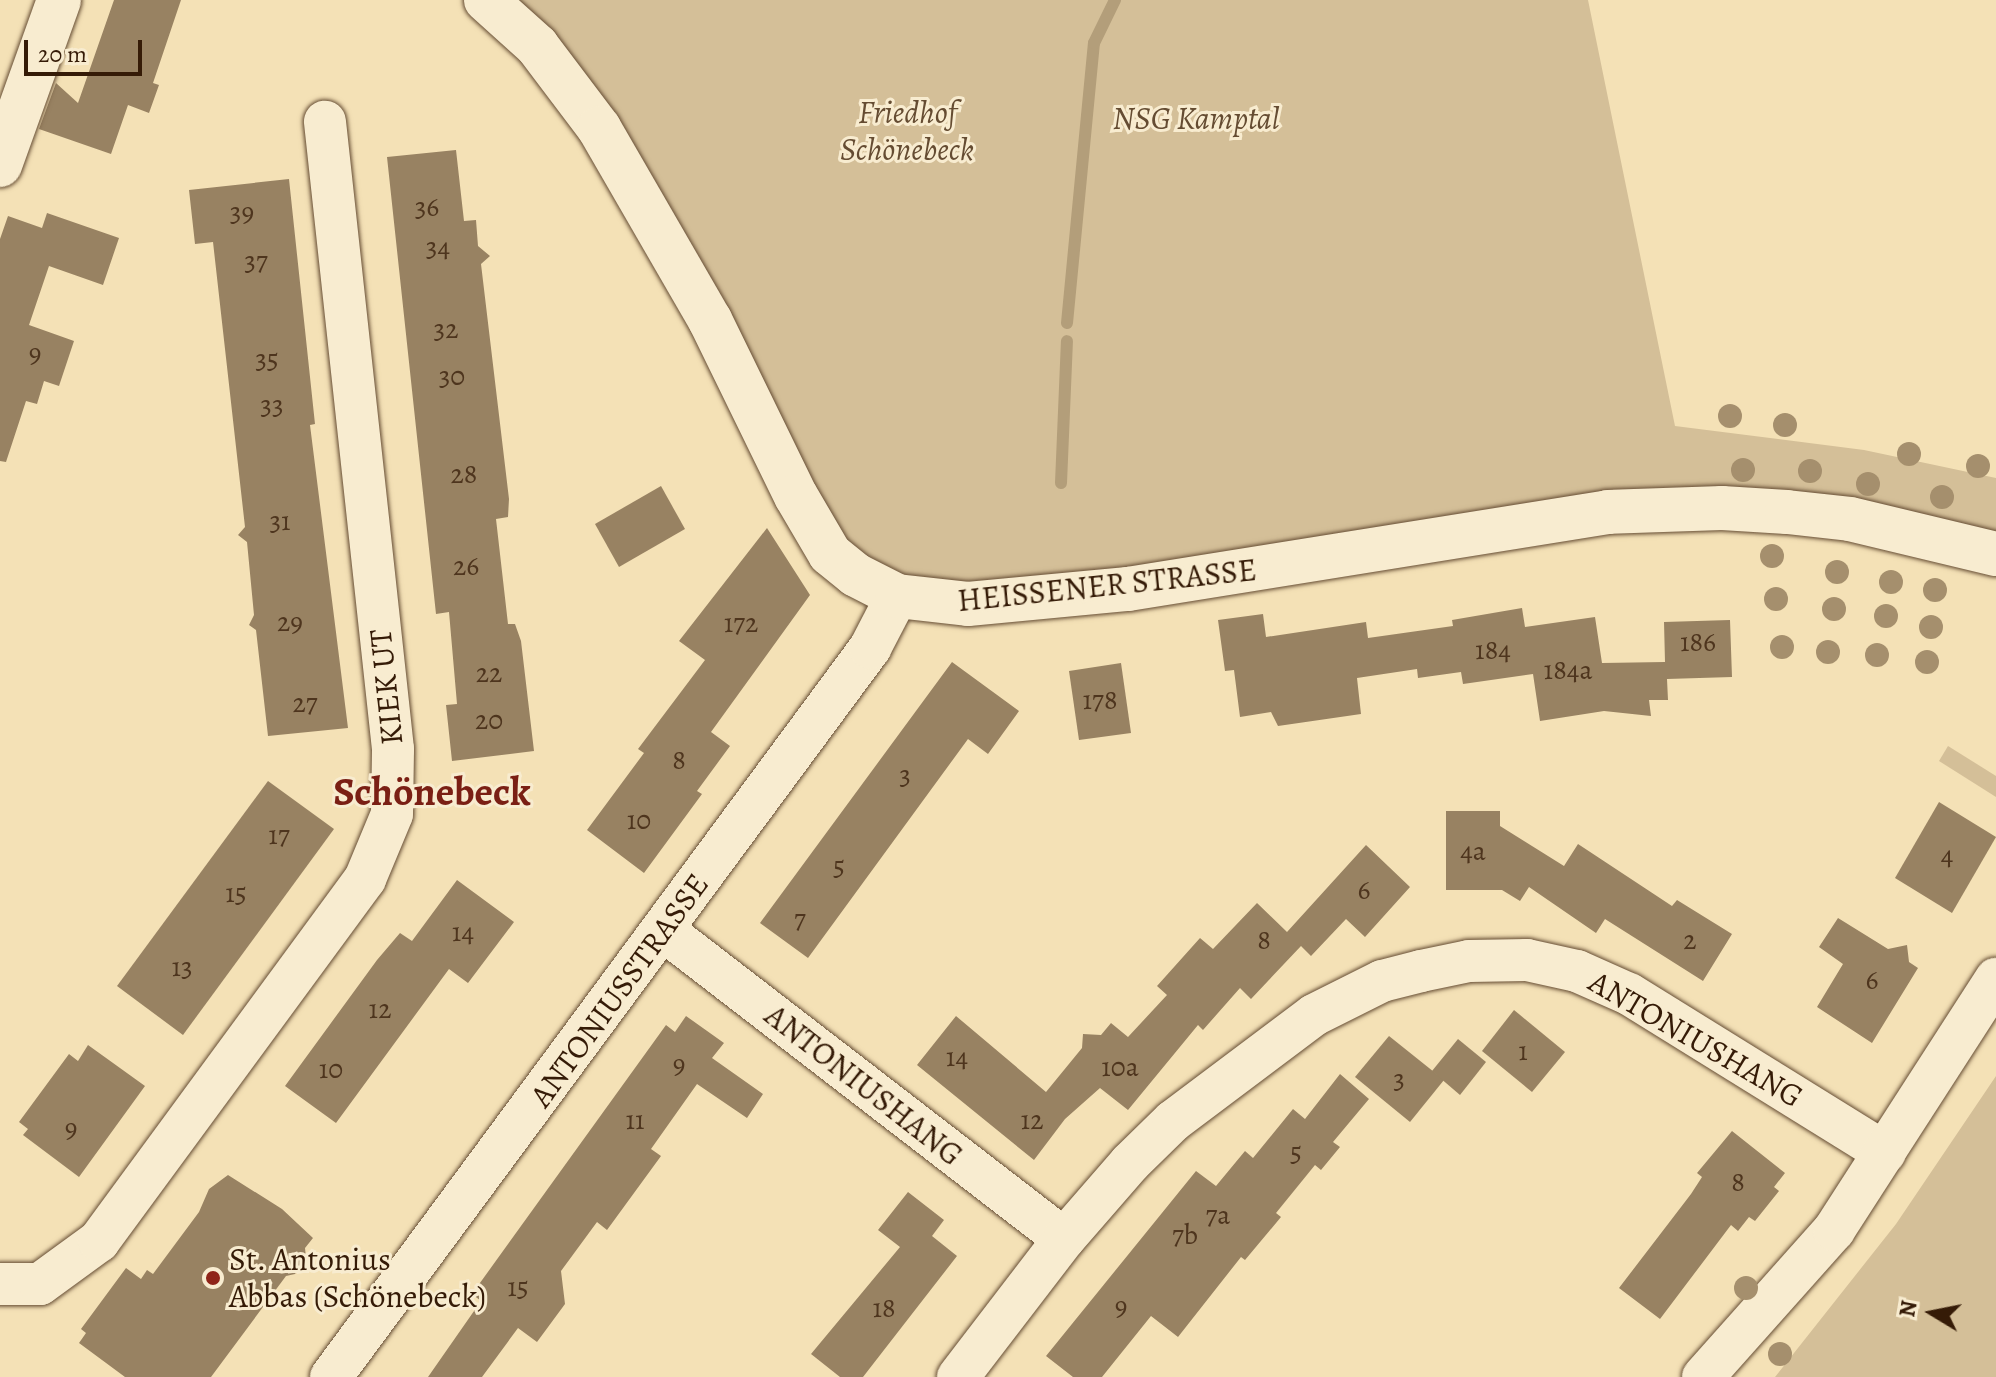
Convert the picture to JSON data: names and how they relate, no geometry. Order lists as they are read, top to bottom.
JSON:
{
  "streets": {
    "street": [
      "HEISSENER STRASSE",
      "KIEK UT",
      "ANTONIUSSTRASSE",
      "ANTONIUSHANG"
    ]
  },
  "crossings": [
    ["HEISSENER STRASSE", "ANTONIUSSTRASSE"],
    ["ANTONIUSSTRASSE", "ANTONIUSHANG"]
  ],
  "districts": ["Schönebeck"],
  "parks": ["Friedhof Schönebeck", "NSG Kamptal"],
  "places": ["St. Antonius Abbas (Schönebeck)"],
  "house_numbers": [
    "36",
    "39",
    "34",
    "37",
    "32",
    "9",
    "35",
    "30",
    "33",
    "28",
    "31",
    "26",
    "29",
    "172",
    "186",
    "184",
    "184a",
    "22",
    "178",
    "27",
    "20",
    "8",
    "3",
    "10",
    "17",
    "4a",
    "4",
    "5",
    "6",
    "15",
    "7",
    "14",
    "8",
    "2",
    "13",
    "6",
    "12",
    "1",
    "14",
    "9",
    "10a",
    "10",
    "3",
    "11",
    "12",
    "9",
    "5",
    "8",
    "7a",
    "7b",
    "15",
    "9",
    "18"
  ],
  "scale_bar": "20 m",
  "north": "left"
}
